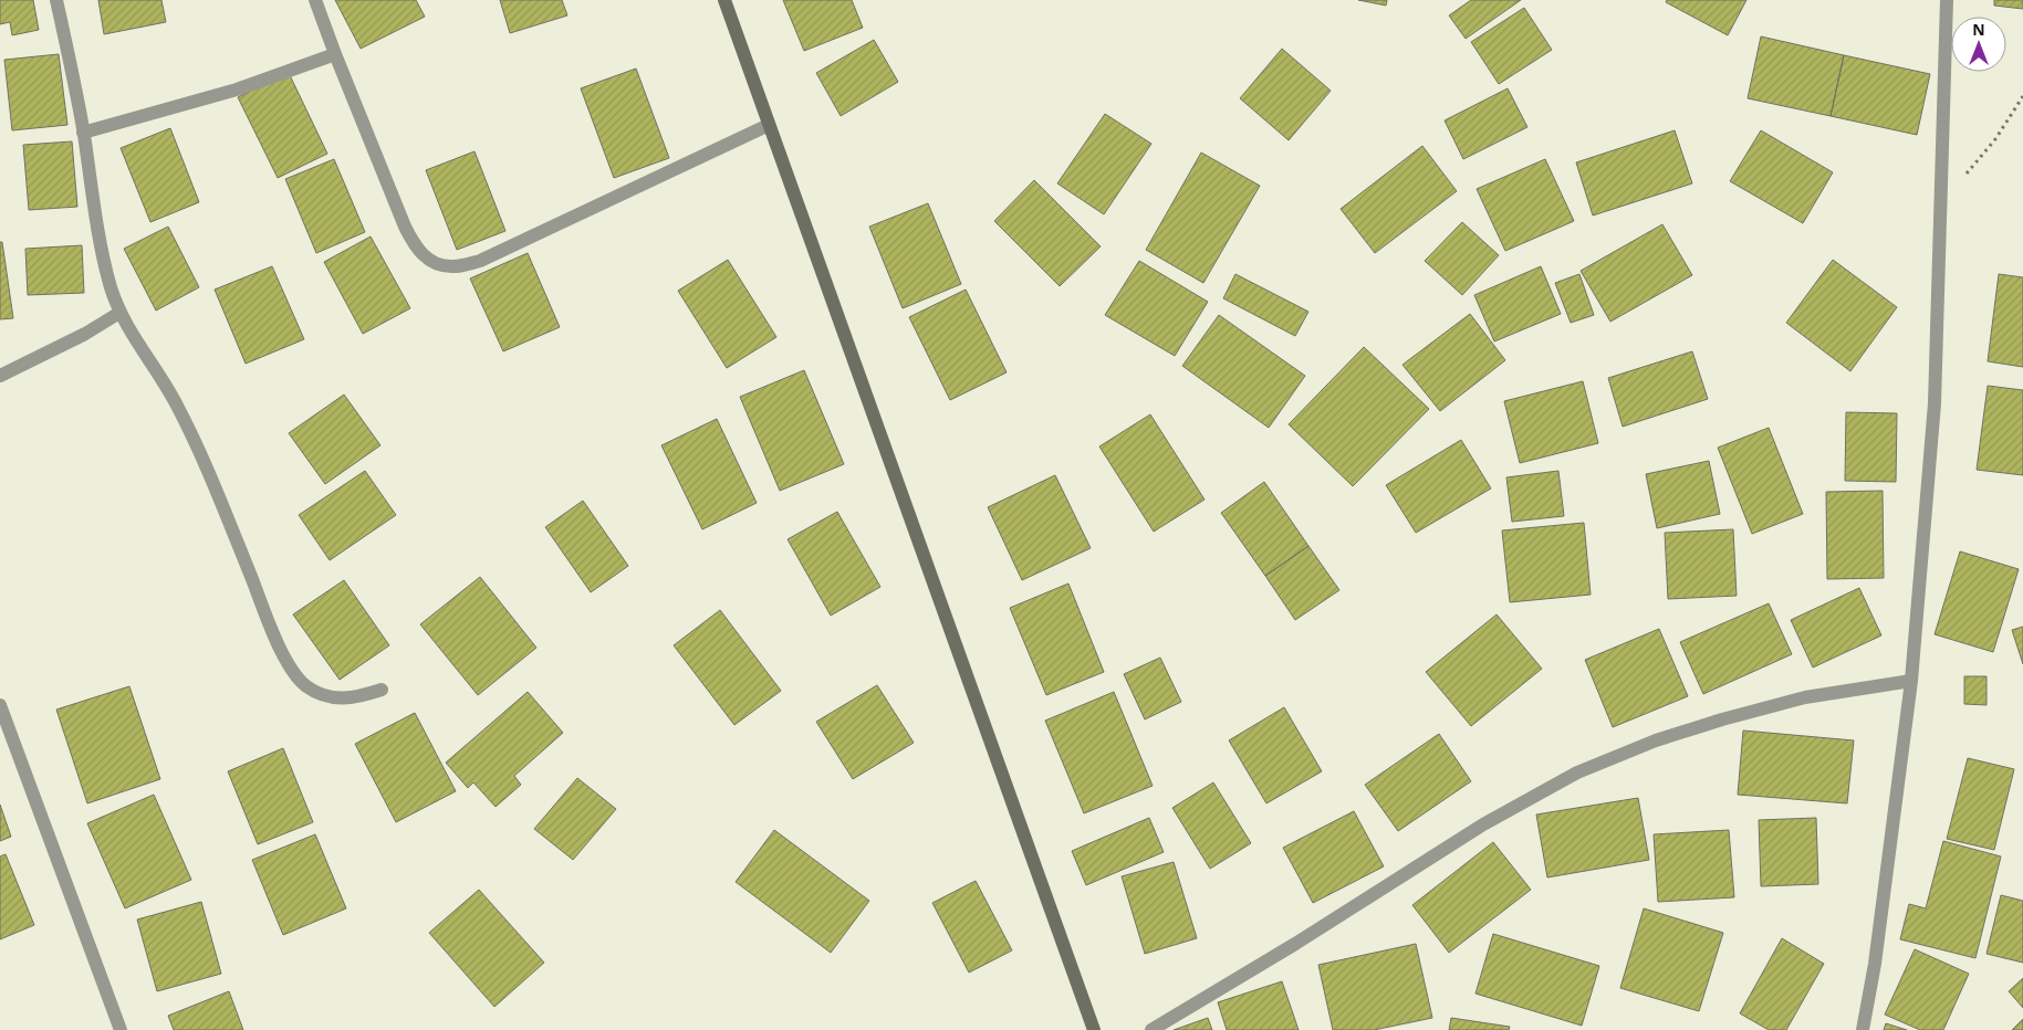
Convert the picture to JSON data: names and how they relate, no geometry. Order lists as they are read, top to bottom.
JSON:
{
  "north": "top"
}
